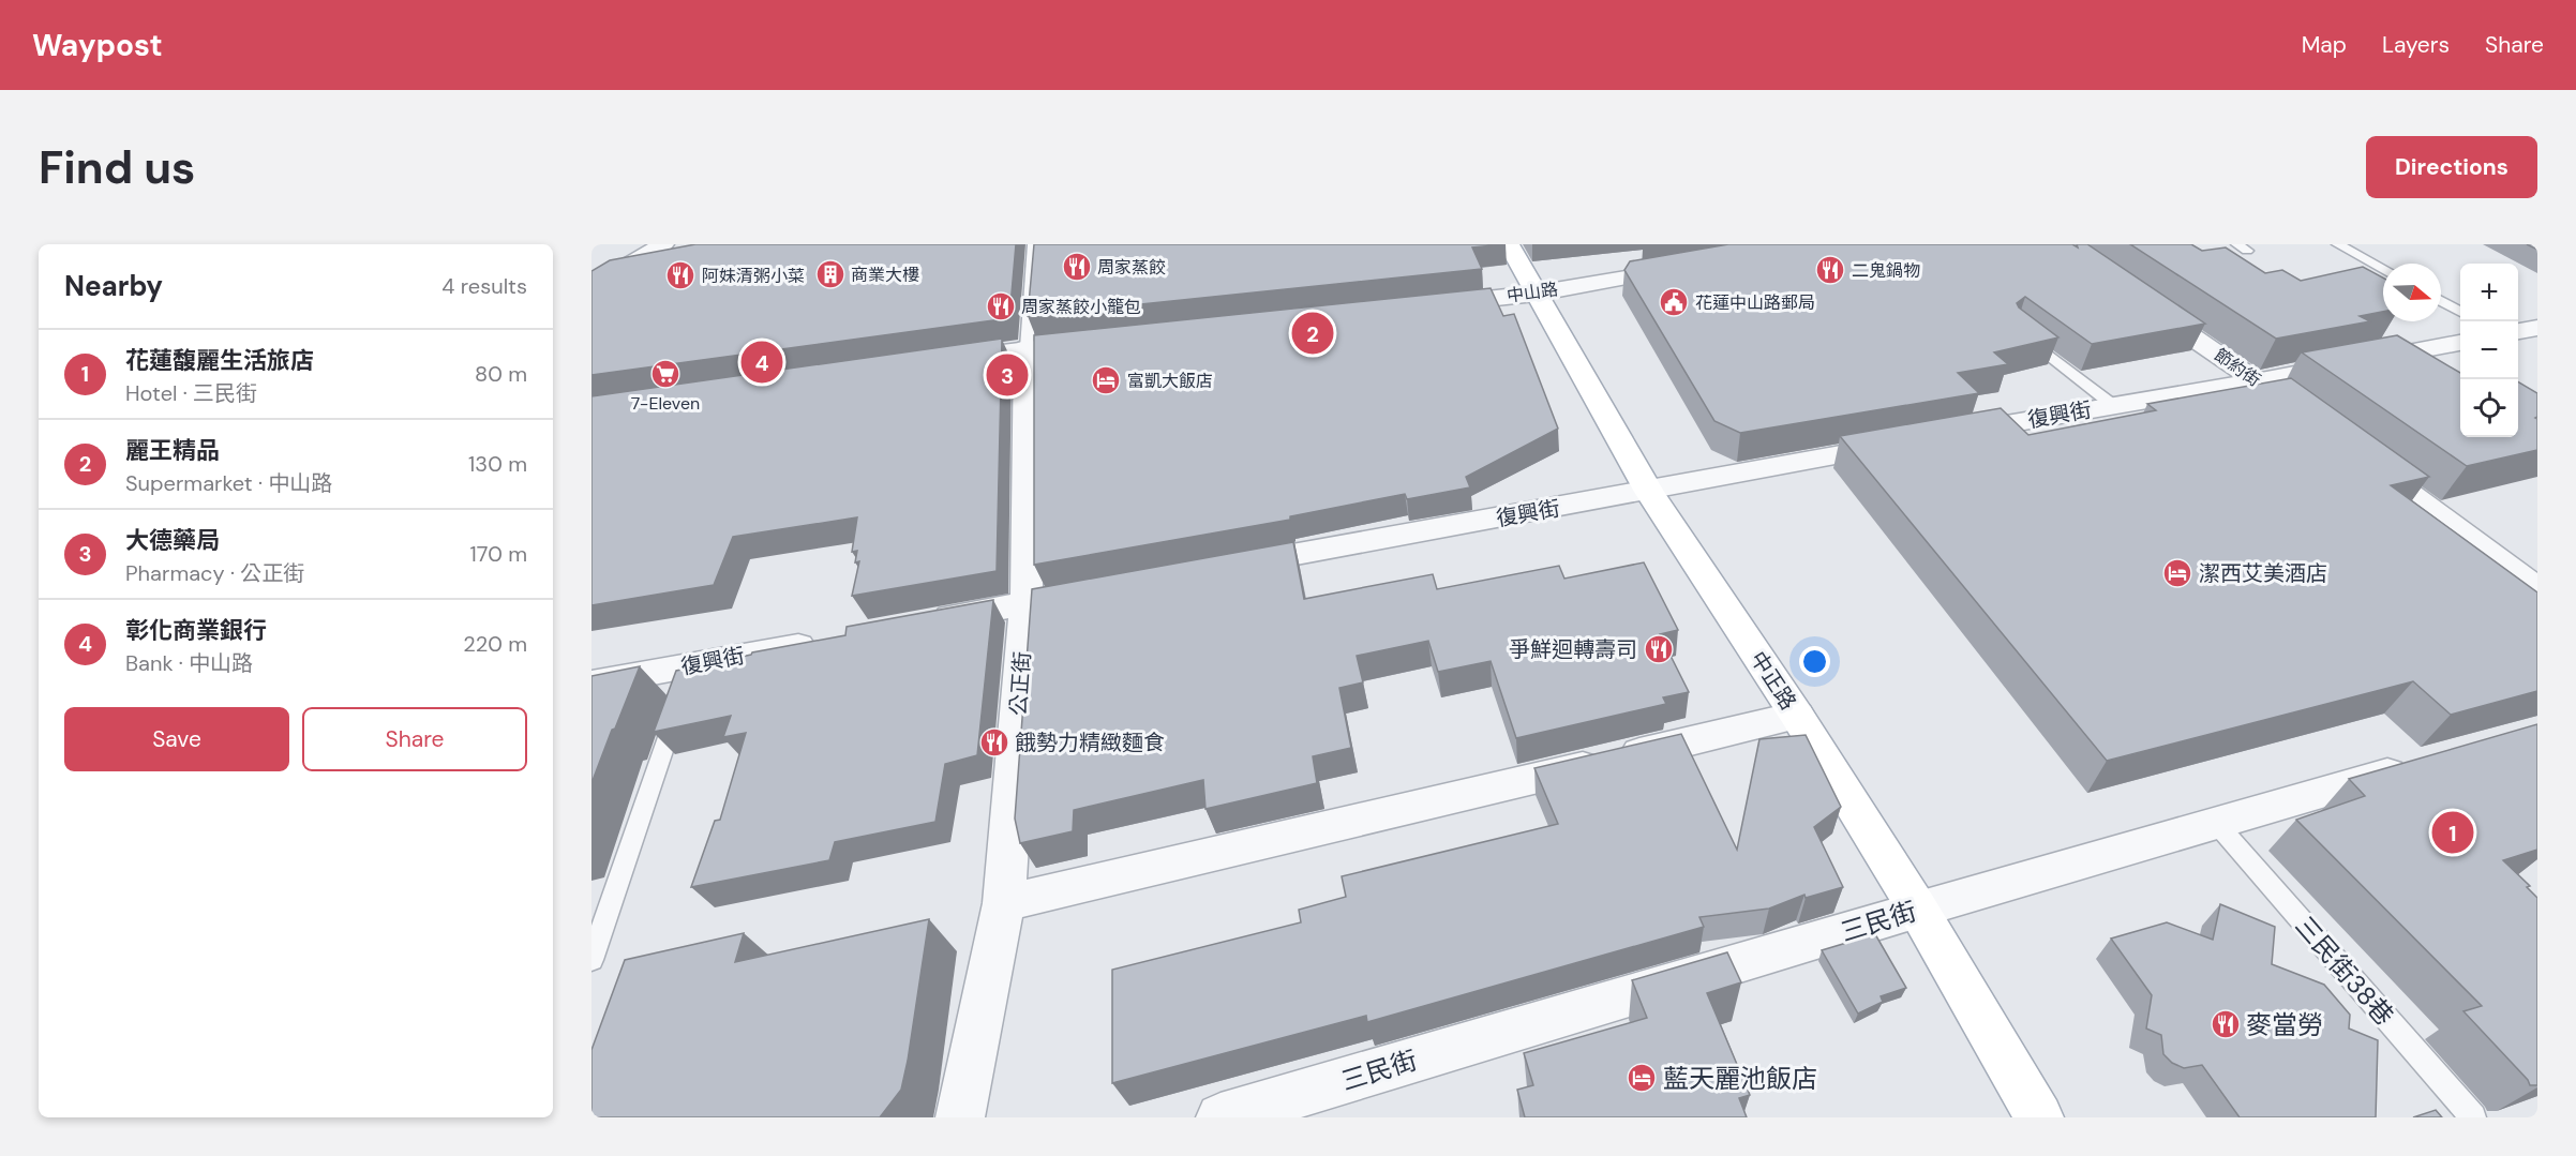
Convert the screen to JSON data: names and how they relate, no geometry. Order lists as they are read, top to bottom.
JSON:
{
  "streets": {
    "main road": ["中正路"],
    "street": [
      "中山路",
      "節約街",
      "復興街",
      "公正街",
      "三民街"
    ],
    "lane": ["三民街38巷"]
  },
  "crossings": [
    ["中山路", "中正路"],
    ["節約街", "復興街"],
    ["復興街", "中正路"],
    ["中正路", "三民街"],
    ["三民街", "三民街38巷"]
  ],
  "places": {
    "restaurant": [
      "周家蒸餃",
      "二鬼鍋物",
      "阿妹清粥小菜",
      "周家蒸餃小籠包",
      "爭鮮迴轉壽司",
      "餓勢力精緻麵食",
      "麥當勞"
    ],
    "building": ["商業大樓"],
    "public building": ["花蓮中山路郵局"],
    "supermarket": ["7-Eleven"],
    "hotel": ["富凱大飯店", "潔西艾美酒店", "藍天麗池飯店"]
  },
  "north": "right",
  "page": {
    "header": "Waypost",
    "nav": ["Map", "Layers", "Share"],
    "buttons": [
      "Directions",
      ["Save", "Share"]
    ],
    "title": "Find us",
    "heading": ["Nearby", "4 results"],
    "map_buttons": ["+", "−"],
    "pins": [
      "2",
      "4",
      "3",
      "1"
    ],
    "list": [
      {
        "mark": "1",
        "name": "花蓮馥麗生活旅店",
        "note": "Hotel · 三民街",
        "value": "80 m"
      },
      {
        "mark": "2",
        "name": "麗王精品",
        "note": "Supermarket · 中山路",
        "value": "130 m"
      },
      {
        "mark": "3",
        "name": "大德藥局",
        "note": "Pharmacy · 公正街",
        "value": "170 m"
      },
      {
        "mark": "4",
        "name": "彰化商業銀行",
        "note": "Bank · 中山路",
        "value": "220 m"
      }
    ]
  }
}
